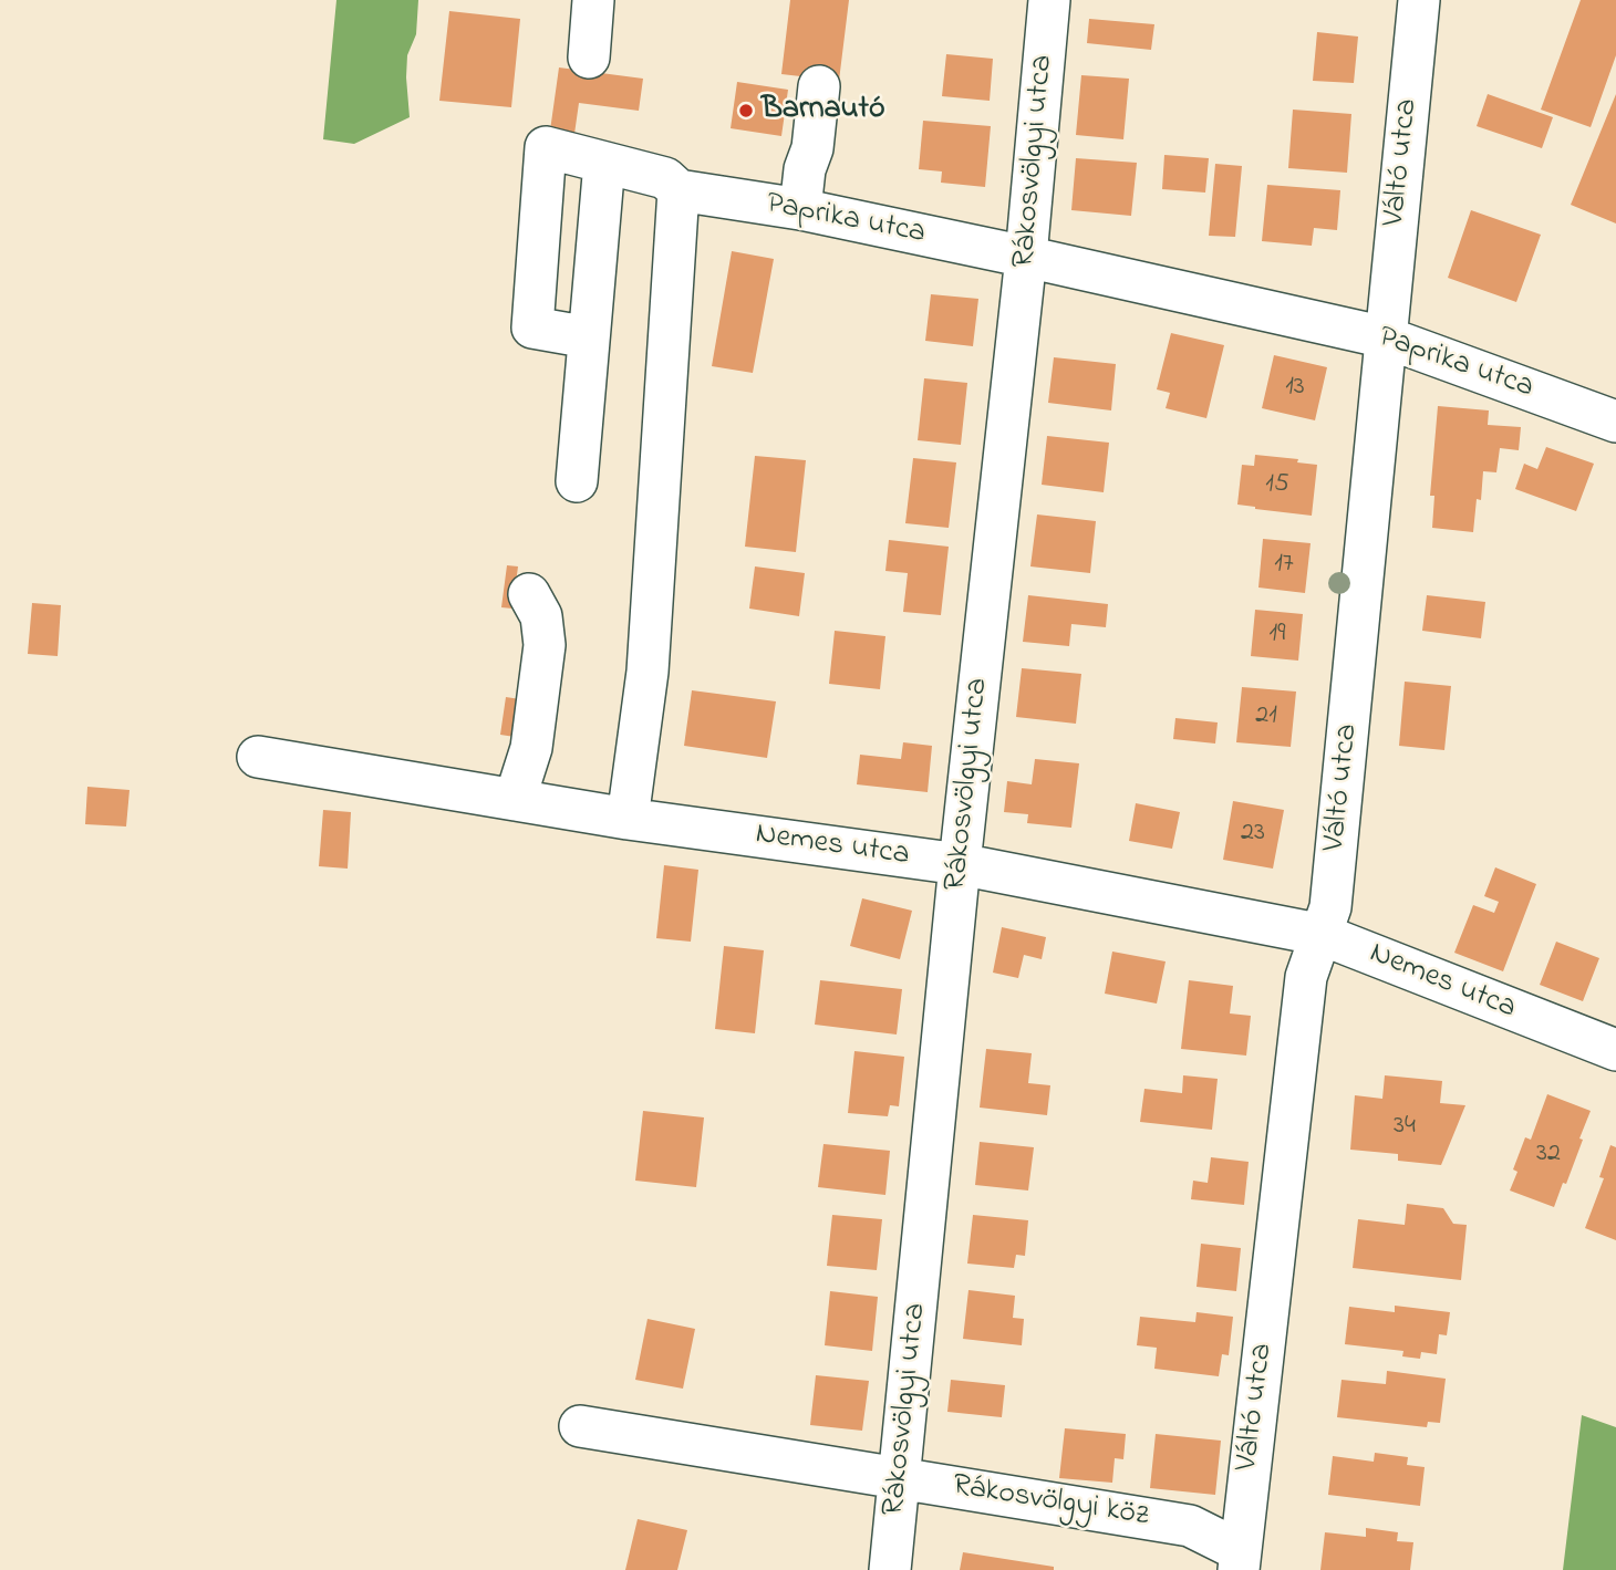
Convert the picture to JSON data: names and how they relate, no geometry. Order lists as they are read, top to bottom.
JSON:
{
  "streets": {
    "street": [
      "Rákosvölgyi utca",
      "Váltó utca",
      "Paprika utca",
      "Nemes utca",
      "Rákosvölgyi köz"
    ]
  },
  "crossings": [
    ["Rákosvölgyi utca", "Paprika utca"],
    ["Rákosvölgyi utca", "Nemes utca"],
    ["Rákosvölgyi utca", "Rákosvölgyi köz"],
    ["Váltó utca", "Paprika utca"],
    ["Váltó utca", "Nemes utca"],
    ["Váltó utca", "Rákosvölgyi köz"]
  ],
  "places": ["Barnautó"],
  "house_numbers": [
    "13",
    "15",
    "17",
    "19",
    "21",
    "23",
    "34",
    "32"
  ]
}
